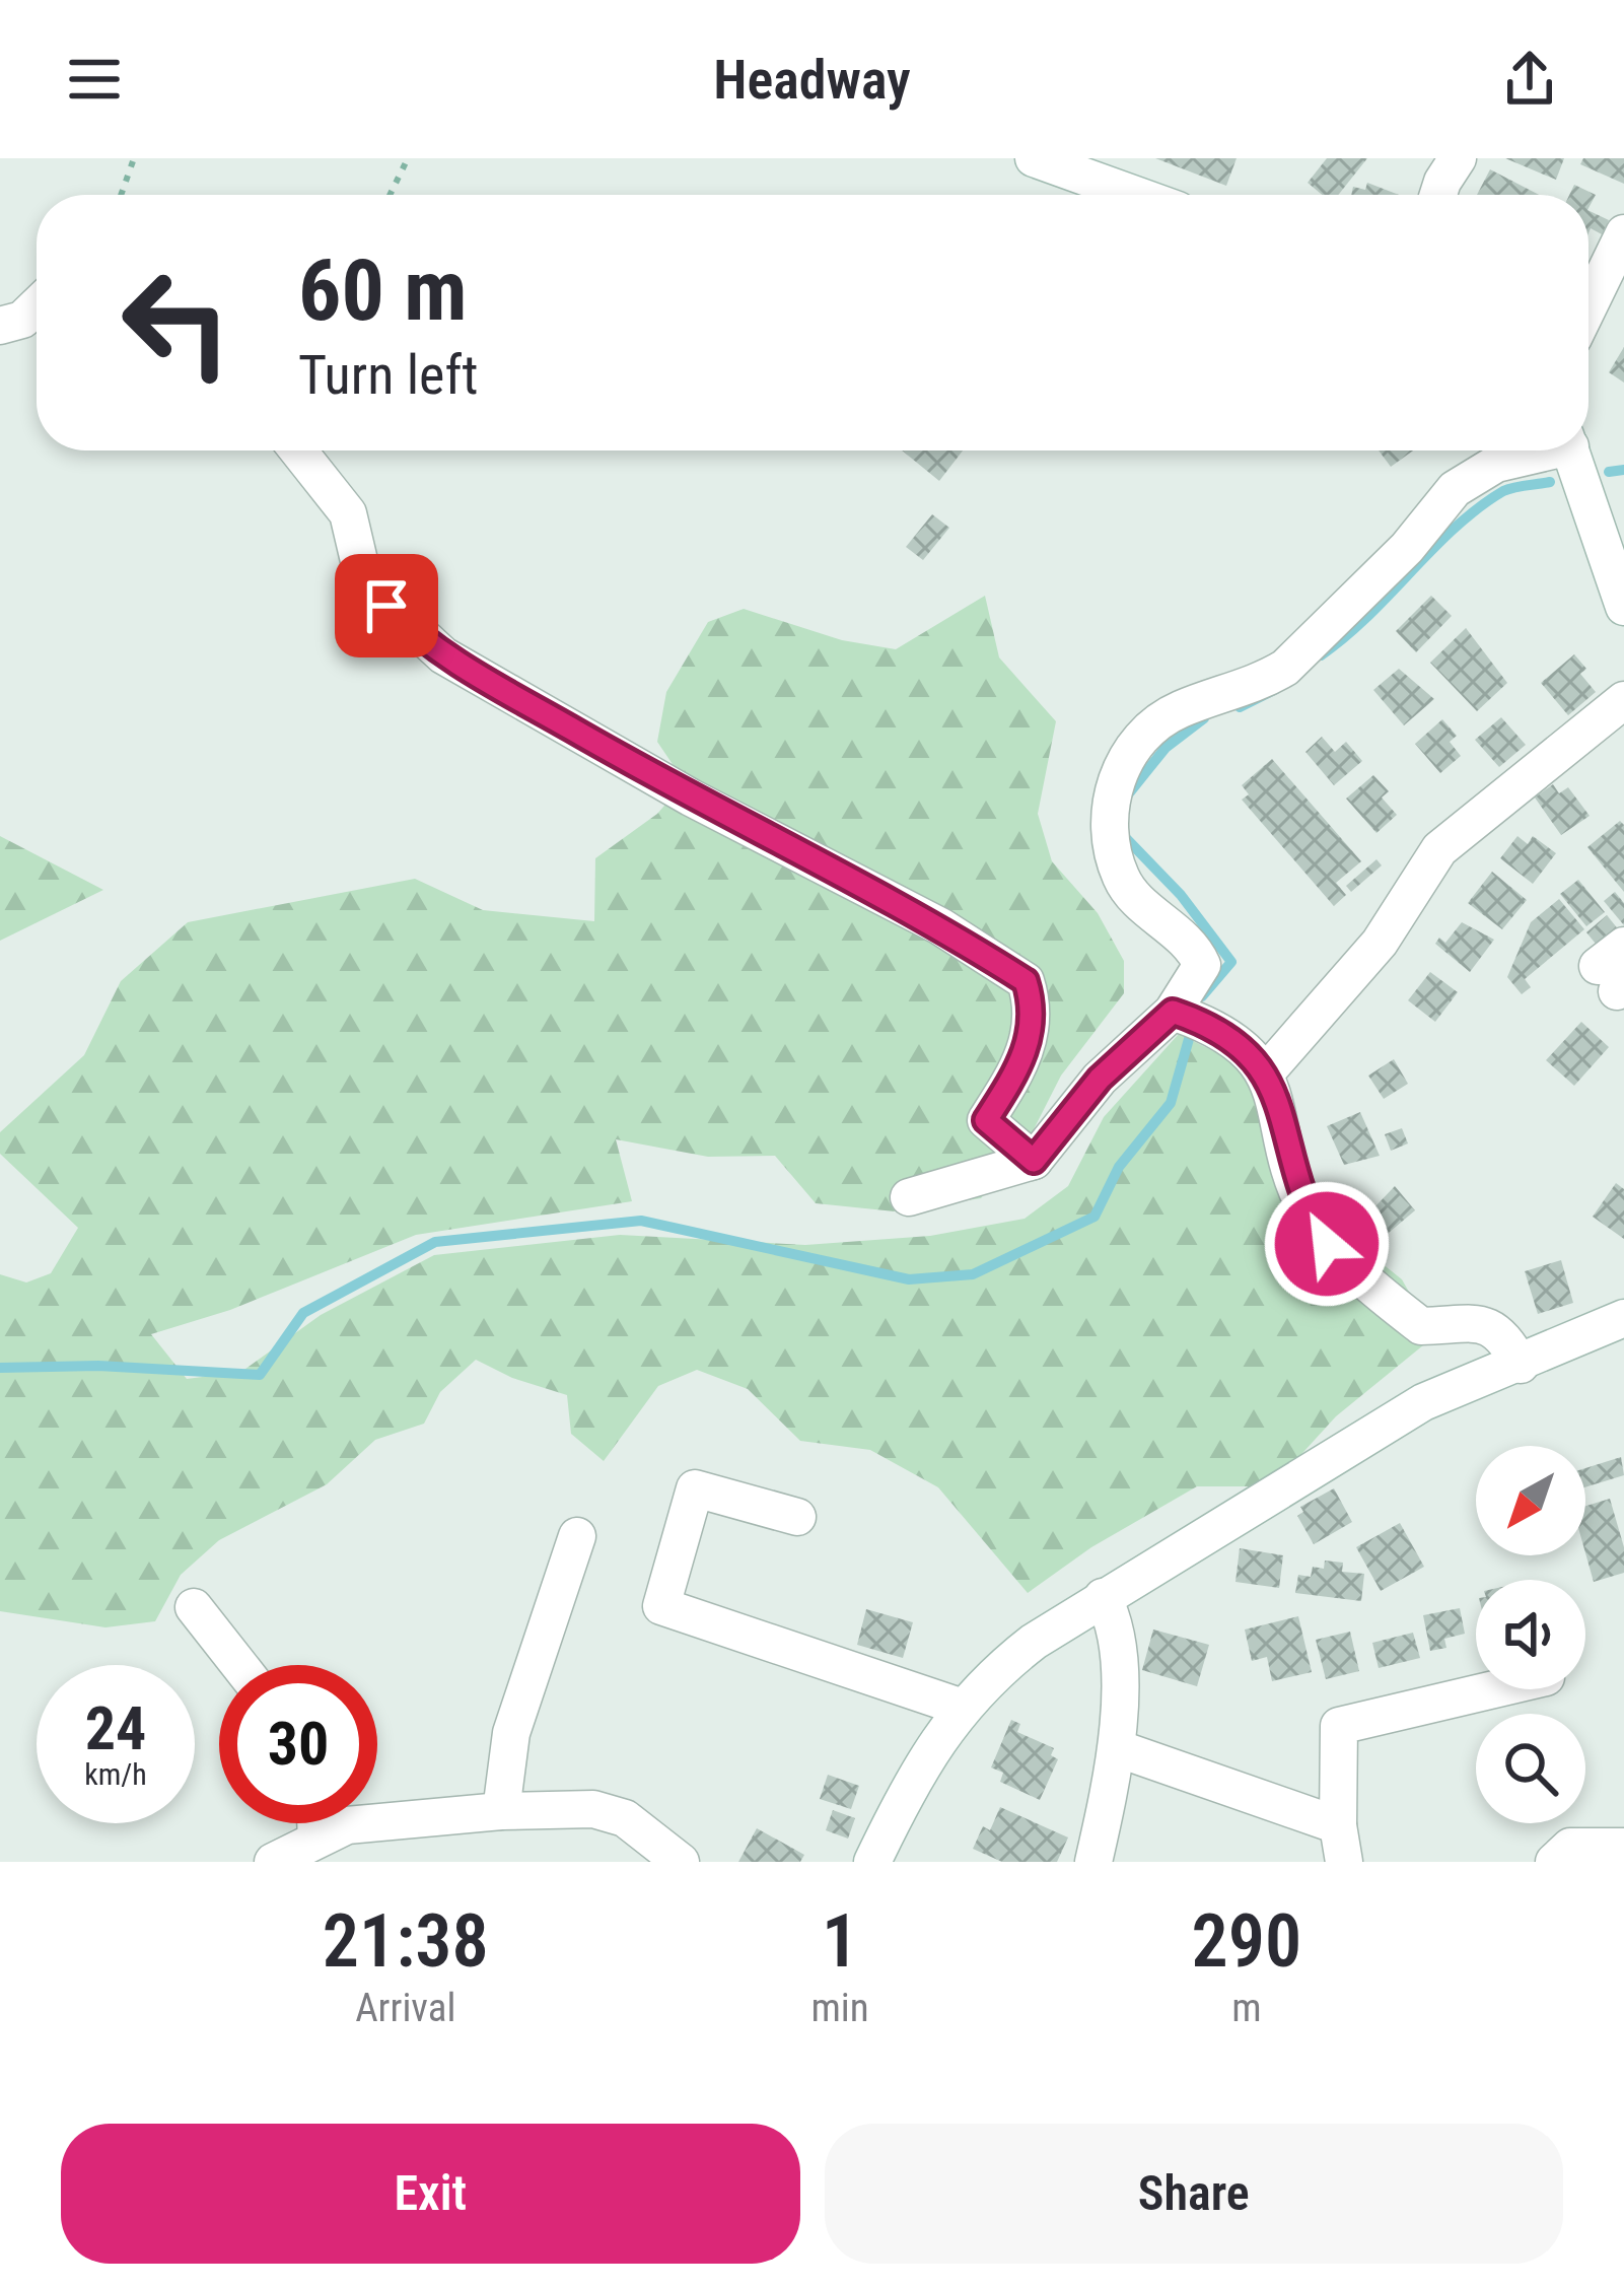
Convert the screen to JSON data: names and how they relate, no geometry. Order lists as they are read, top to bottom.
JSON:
{
  "north": "bottom left",
  "page": {
    "header": "Headway",
    "turn": ["60 m", "Turn left"],
    "speed": "24 km/h",
    "limit": "30",
    "eta": [
      "21:38",
      "Arrival",
      "1",
      "min",
      "290",
      "m"
    ],
    "buttons": ["Exit", "Share"]
  }
}
